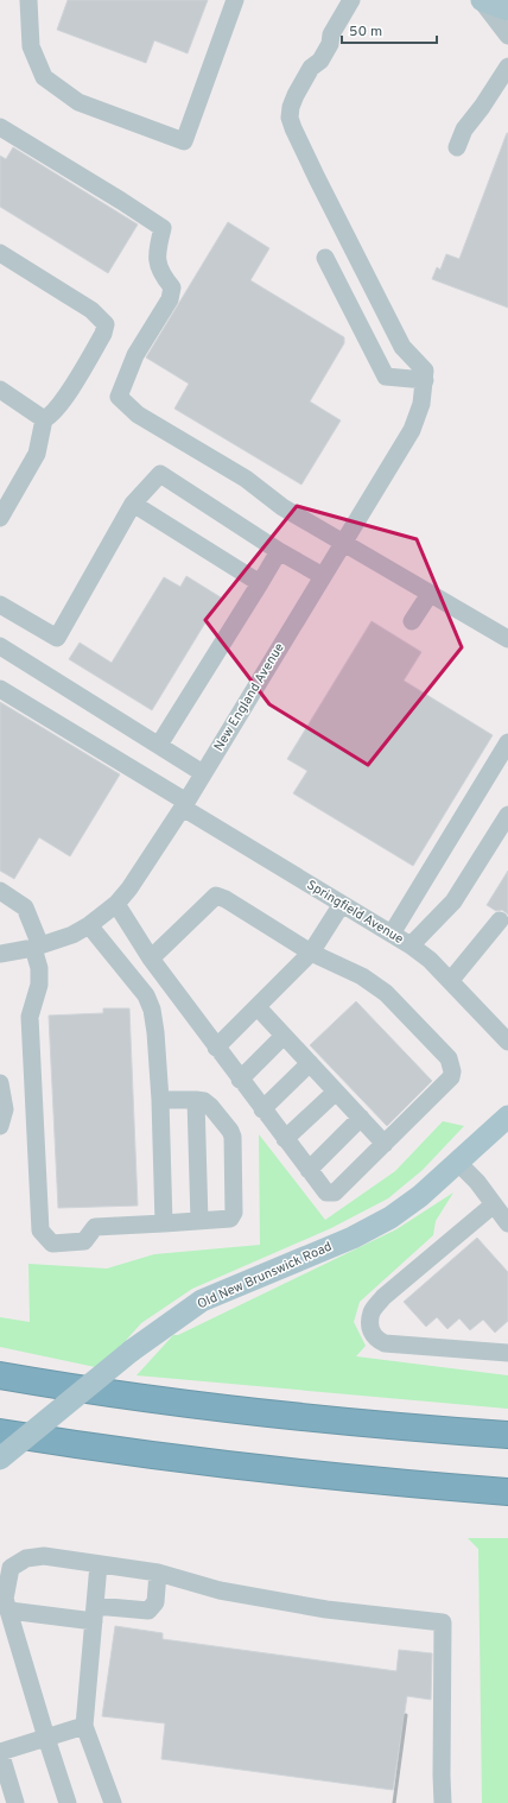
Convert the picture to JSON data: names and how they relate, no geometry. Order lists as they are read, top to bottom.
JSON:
{
  "streets": {
    "main road": ["Old New Brunswick Road"],
    "street": ["New England Avenue", "Springfield Avenue"]
  },
  "crossings": [
    ["New England Avenue", "Springfield Avenue"]
  ],
  "scale_bar": "50 m"
}
